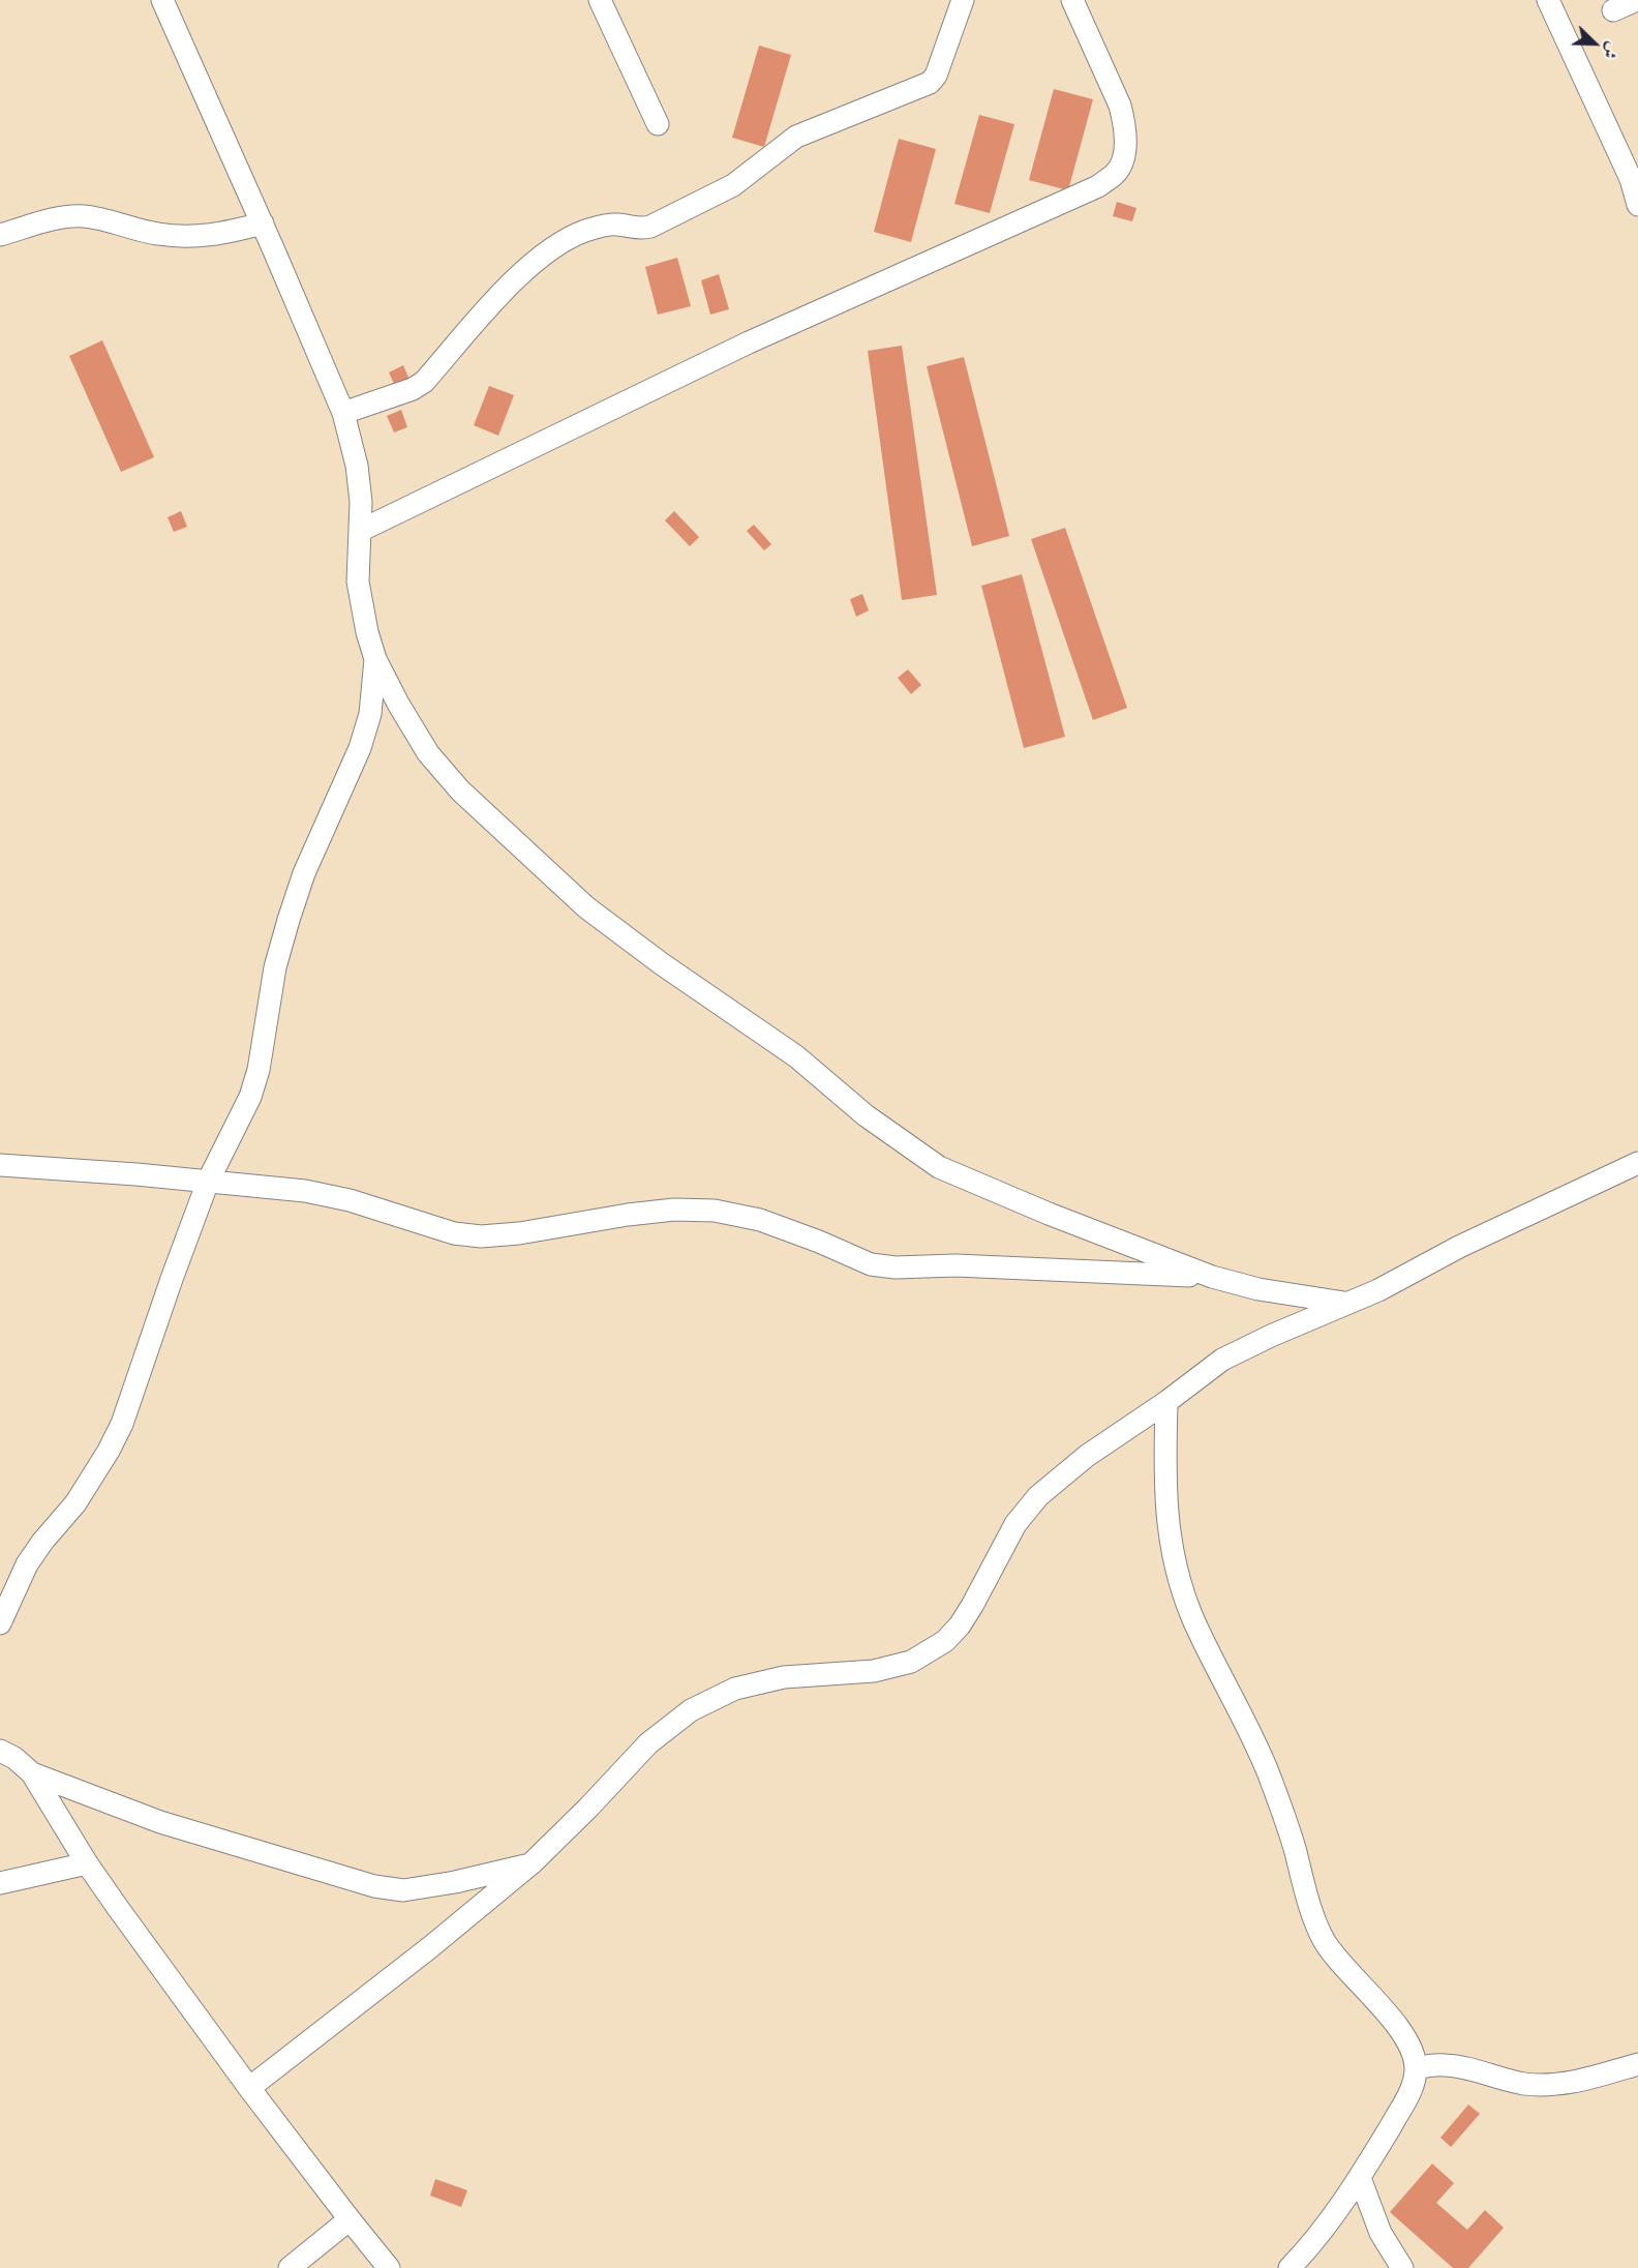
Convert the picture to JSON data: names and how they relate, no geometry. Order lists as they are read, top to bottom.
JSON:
{
  "north": "bottom right"
}
